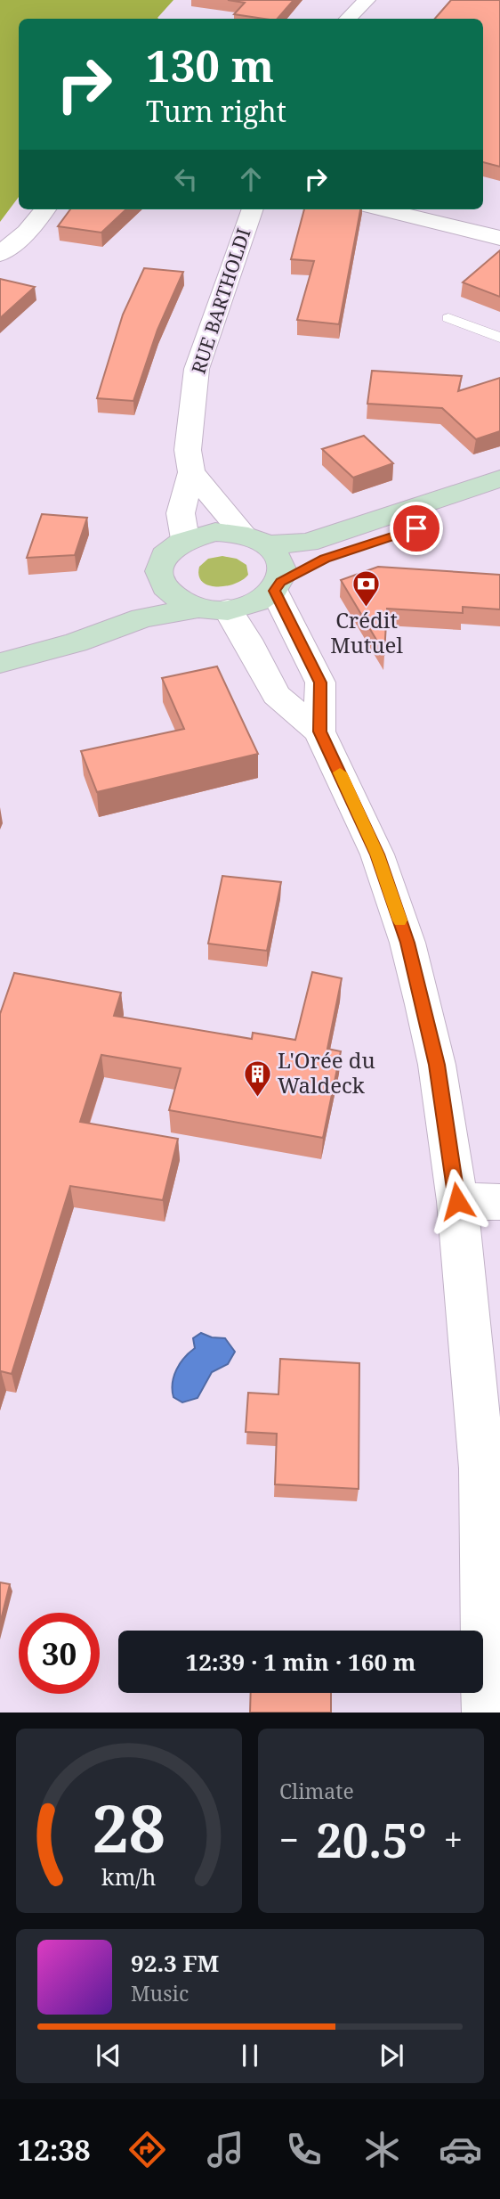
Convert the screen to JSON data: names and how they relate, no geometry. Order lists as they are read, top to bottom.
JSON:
{
  "streets": {
    "street": ["RUE BARTHOLDI"]
  },
  "places": {
    "bank": ["Crédit Mutuel"],
    "building": ["L'Orée du Waldeck"]
  },
  "page": {
    "turn": ["130 m", "Turn right"],
    "limit": "30",
    "trip": "12:39 · 1 min · 160 m",
    "tile": "Climate",
    "heat": ["−", "20.5°", "+"],
    "song": ["92.3 FM", "Music"],
    "tabs": "12:38",
    "gauge": ["28", "km/h"]
  }
}
